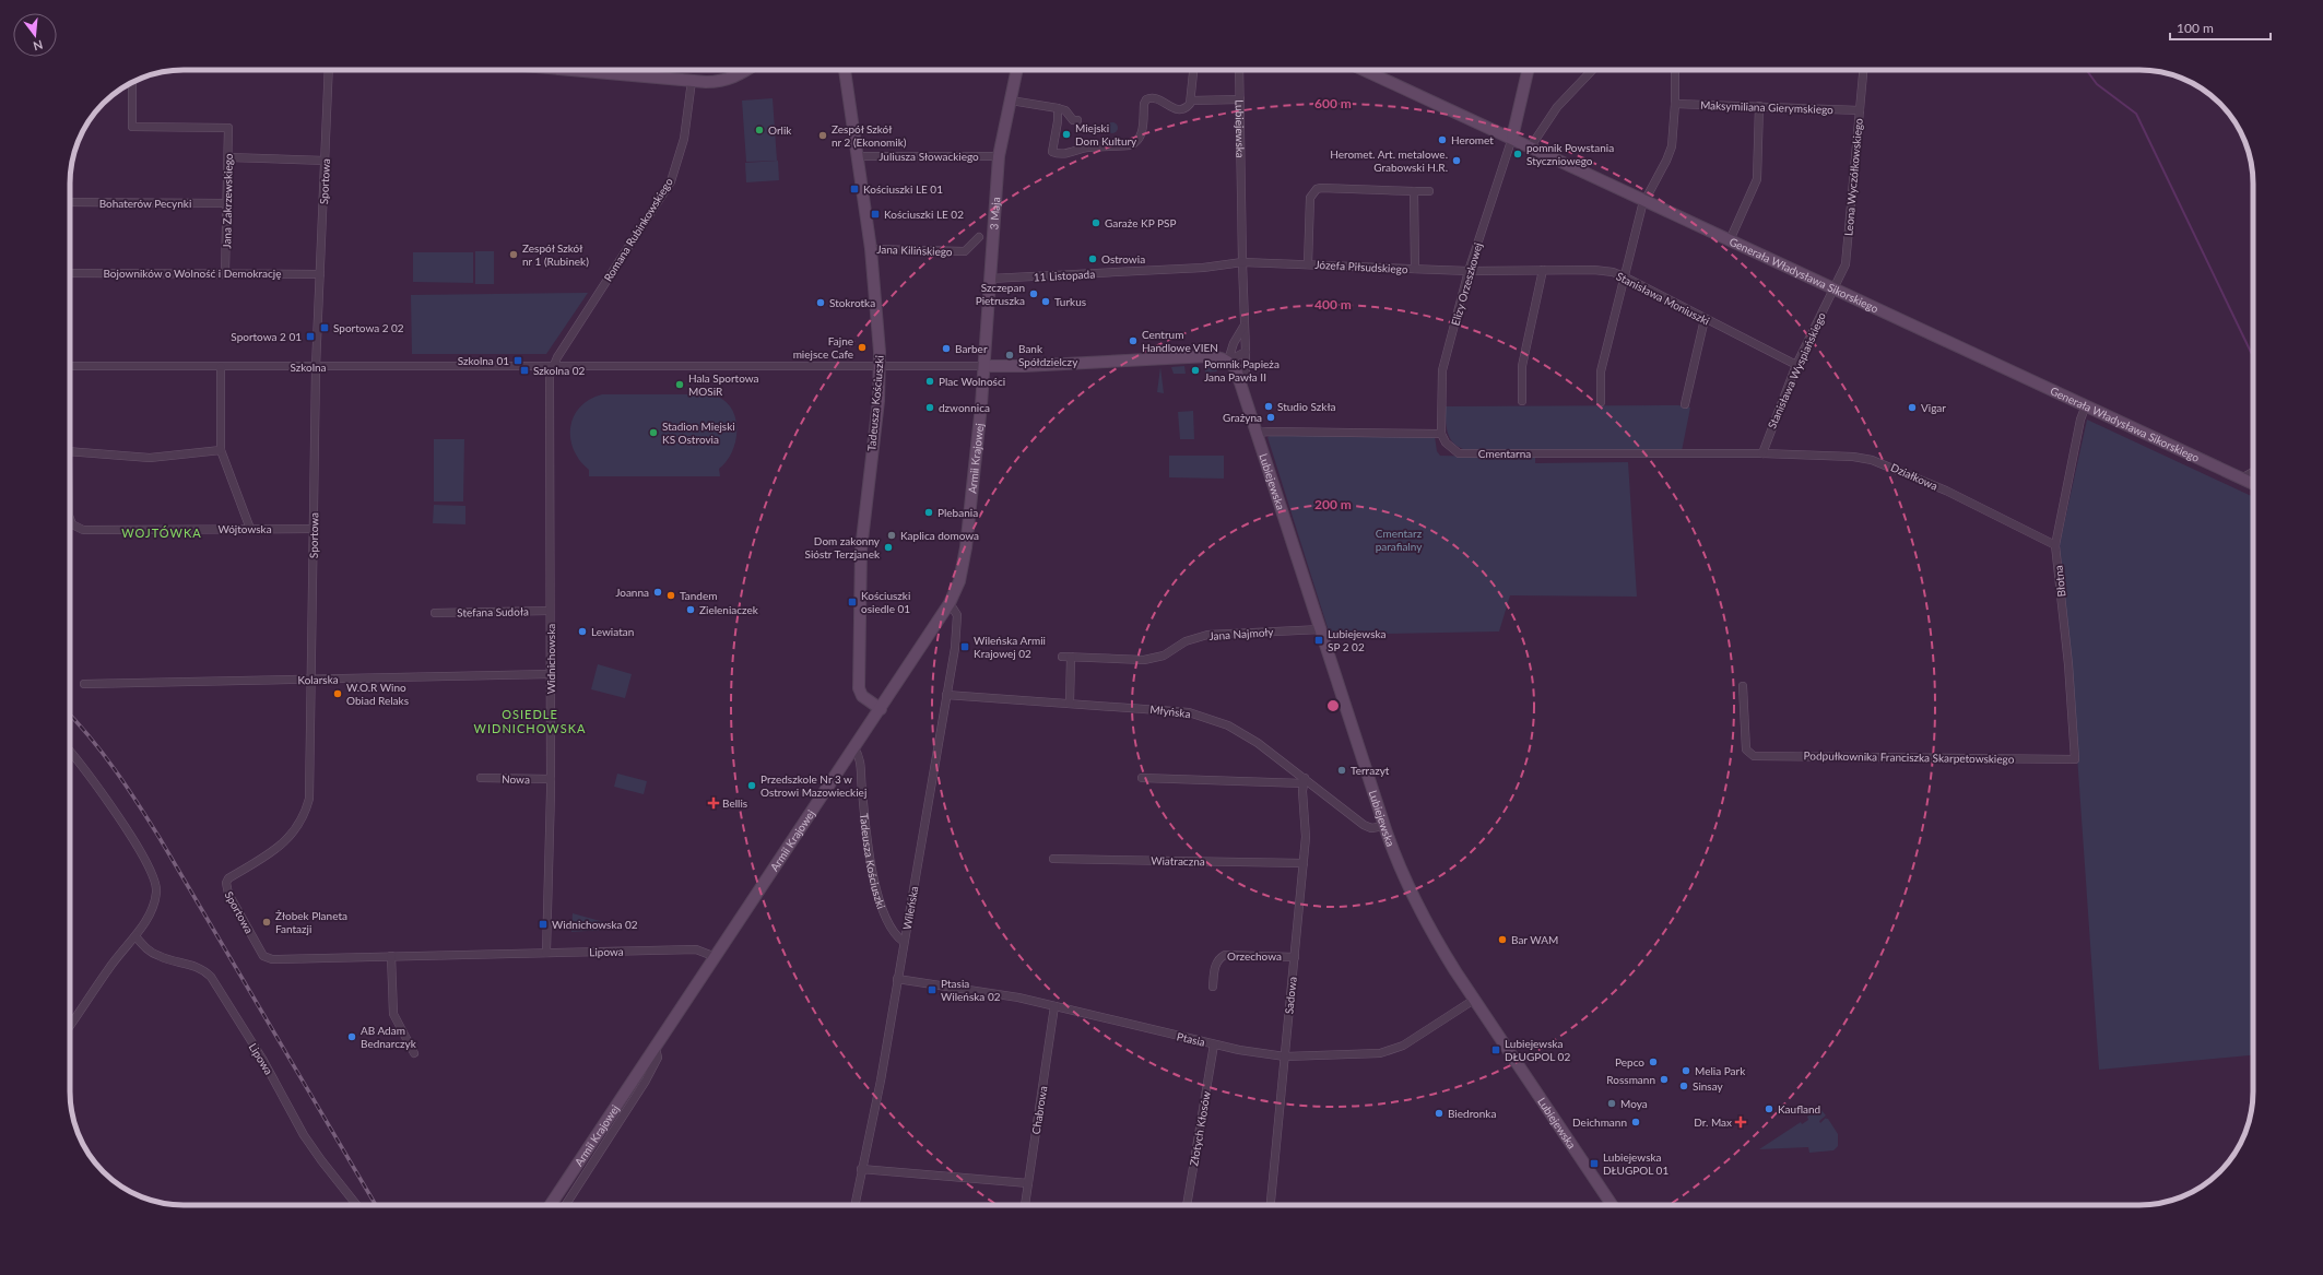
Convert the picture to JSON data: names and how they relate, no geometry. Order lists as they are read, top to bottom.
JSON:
{
  "streets": {
    "main road": [
      "Lubiejewska",
      "3 Maja",
      "Generała Władysława Sikorskiego",
      "Tadeusza Kościuszki",
      "Armii Krajowej"
    ],
    "street": [
      "Maksymiliana Gierymskiego",
      "Juliusza Słowackiego",
      "Leona Wyczółkowskiego",
      "Sportowa",
      "Jana Zakrzewskiego",
      "Bohaterów Pecynki",
      "Romana Rubinkowskiego",
      "Jana Kilińskiego",
      "Józefa Piłsudskiego",
      "Bojowników o Wolność i Demokrację",
      "11 Listopada",
      "Elizy Orzeszkowej",
      "Stanisława Moniuszki",
      "Szkolna",
      "Stanisława Wyspiańskiego",
      "Cmentarna",
      "Działkowa",
      "Wójtowska",
      "Błotna",
      "Stefana Sudoła",
      "Jana Najmoły",
      "Widnichowska",
      "Kolarska",
      "Młyńska",
      "Podpułkownika Franciszka Skarpetowskiego",
      "Nowa",
      "Wiatraczna",
      "Wileńska",
      "Lipowa",
      "Orzechowa",
      "Sadowa",
      "Ptasia",
      "Chabrowa",
      "Złotych Kłosów"
    ]
  },
  "crossings": [
    ["Maksymiliana Gierymskiego", "Leona Wyczółkowskiego"],
    ["Lubiejewska", "Józefa Piłsudskiego"],
    ["Lubiejewska", "11 Listopada"],
    ["Lubiejewska", "Jana Najmoły"],
    ["Lubiejewska", "Młyńska"],
    ["Lubiejewska", "Ptasia"],
    ["Juliusza Słowackiego", "3 Maja"],
    ["Juliusza Słowackiego", "Tadeusza Kościuszki"],
    ["Leona Wyczółkowskiego", "Generała Władysława Sikorskiego"],
    ["Leona Wyczółkowskiego", "Stanisława Wyspiańskiego"],
    ["Sportowa", "Bojowników o Wolność i Demokrację"],
    ["Sportowa", "Szkolna"],
    ["Sportowa", "Wójtowska"],
    ["Sportowa", "Kolarska"],
    ["Sportowa", "Lipowa"],
    ["Jana Zakrzewskiego", "Bohaterów Pecynki"],
    ["Jana Zakrzewskiego", "Bojowników o Wolność i Demokrację"],
    ["3 Maja", "11 Listopada"],
    ["3 Maja", "Szkolna"],
    ["3 Maja", "Armii Krajowej"],
    ["Romana Rubinkowskiego", "Szkolna"],
    ["Romana Rubinkowskiego", "Widnichowska"],
    ["Jana Kilińskiego", "Tadeusza Kościuszki"],
    ["Józefa Piłsudskiego", "11 Listopada"],
    ["Józefa Piłsudskiego", "Elizy Orzeszkowej"],
    ["Józefa Piłsudskiego", "Stanisława Moniuszki"],
    ["Generała Władysława Sikorskiego", "Elizy Orzeszkowej"],
    ["Generała Władysława Sikorskiego", "Stanisława Wyspiańskiego"],
    ["Generała Władysława Sikorskiego", "Błotna"],
    ["Elizy Orzeszkowej", "Stanisława Moniuszki"],
    ["Elizy Orzeszkowej", "Cmentarna"],
    ["Stanisława Moniuszki", "Stanisława Wyspiańskiego"],
    ["Szkolna", "Tadeusza Kościuszki"],
    ["Szkolna", "Armii Krajowej"],
    ["Szkolna", "Widnichowska"],
    ["Stanisława Wyspiańskiego", "Cmentarna"],
    ["Stanisława Wyspiańskiego", "Działkowa"],
    ["Tadeusza Kościuszki", "Armii Krajowej"],
    ["Tadeusza Kościuszki", "Wileńska"],
    ["Cmentarna", "Działkowa"],
    ["Armii Krajowej", "Wileńska"],
    ["Armii Krajowej", "Lipowa"],
    ["Działkowa", "Błotna"],
    ["Błotna", "Podpułkownika Franciszka Skarpetowskiego"],
    ["Stefana Sudoła", "Widnichowska"],
    ["Widnichowska", "Kolarska"],
    ["Widnichowska", "Nowa"],
    ["Widnichowska", "Lipowa"],
    ["Młyńska", "Wileńska"],
    ["Młyńska", "Sadowa"],
    ["Wiatraczna", "Sadowa"],
    ["Wileńska", "Ptasia"],
    ["Orzechowa", "Sadowa"],
    ["Sadowa", "Ptasia"],
    ["Ptasia", "Chabrowa"],
    ["Ptasia", "Złotych Kłosów"]
  ],
  "districts": ["WOJTÓWKA", "OSIEDLE WIDNICHOWSKA"],
  "parks": ["Cmentarz parafialny"],
  "places": {
    "other": [
      "Orlik",
      "Miejski Dom Kultury",
      "Zespół Szkół nr 2 (Ekonomik)",
      "Heromet",
      "pomnik Powstania Styczniowego",
      "Heromet. Art. metalowe. Grabowski H.R.",
      "Garaże KP PSP",
      "Zespół Szkół nr 1 (Rubinek)",
      "Ostrowia",
      "Szczepan Pietruszka",
      "Turkus",
      "Stokrotka",
      "Centrum Handlowe VIEN",
      "Fajne miejsce Cafe",
      "Barber",
      "Bank Spółdzielczy",
      "Pomnik Papieża Jana Pawła II",
      "Plac Wolności",
      "Hala Sportowa MOSiR",
      "Studio Szkła",
      "dzwonnica",
      "Vigar",
      "Grażyna",
      "Stadion Miejski KS Ostrovia",
      "Plebania",
      "Kaplica domowa",
      "Dom zakonny Sióstr Terzjanek",
      "Joanna",
      "Tandem",
      "Zieleniaczek",
      "Lewiatan",
      "W.O.R Wino Obiad Relaks",
      "Terrazyt",
      "Przedszkole Nr 3 w Ostrowi Mazowieckiej",
      "Żłobek Planeta Fantazji",
      "Bar WAM",
      "AB Adam Bednarczyk",
      "Pepco",
      "Melia Park",
      "Rossmann",
      "Sinsay",
      "Moya",
      "Kaufland",
      "Biedronka",
      "Deichmann"
    ],
    "transit": [
      "Kościuszki LE 01",
      "Kościuszki LE 02",
      "Sportowa 2 02",
      "Sportowa 2 01",
      "Szkolna 01",
      "Szkolna 02",
      "Kościuszki osiedle 01",
      "Lubiejewska SP 2 02",
      "Wileńska Armii Krajowej 02",
      "Widnichowska 02",
      "Ptasia Wileńska 02",
      "Lubiejewska DŁUGPOL 02",
      "Lubiejewska DŁUGPOL 01"
    ],
    "health": ["Bellis", "Dr. Max"]
  },
  "scale_bar": "100 m",
  "north": "bottom",
  "rings": ["600 m", "400 m", "200 m"]
}
